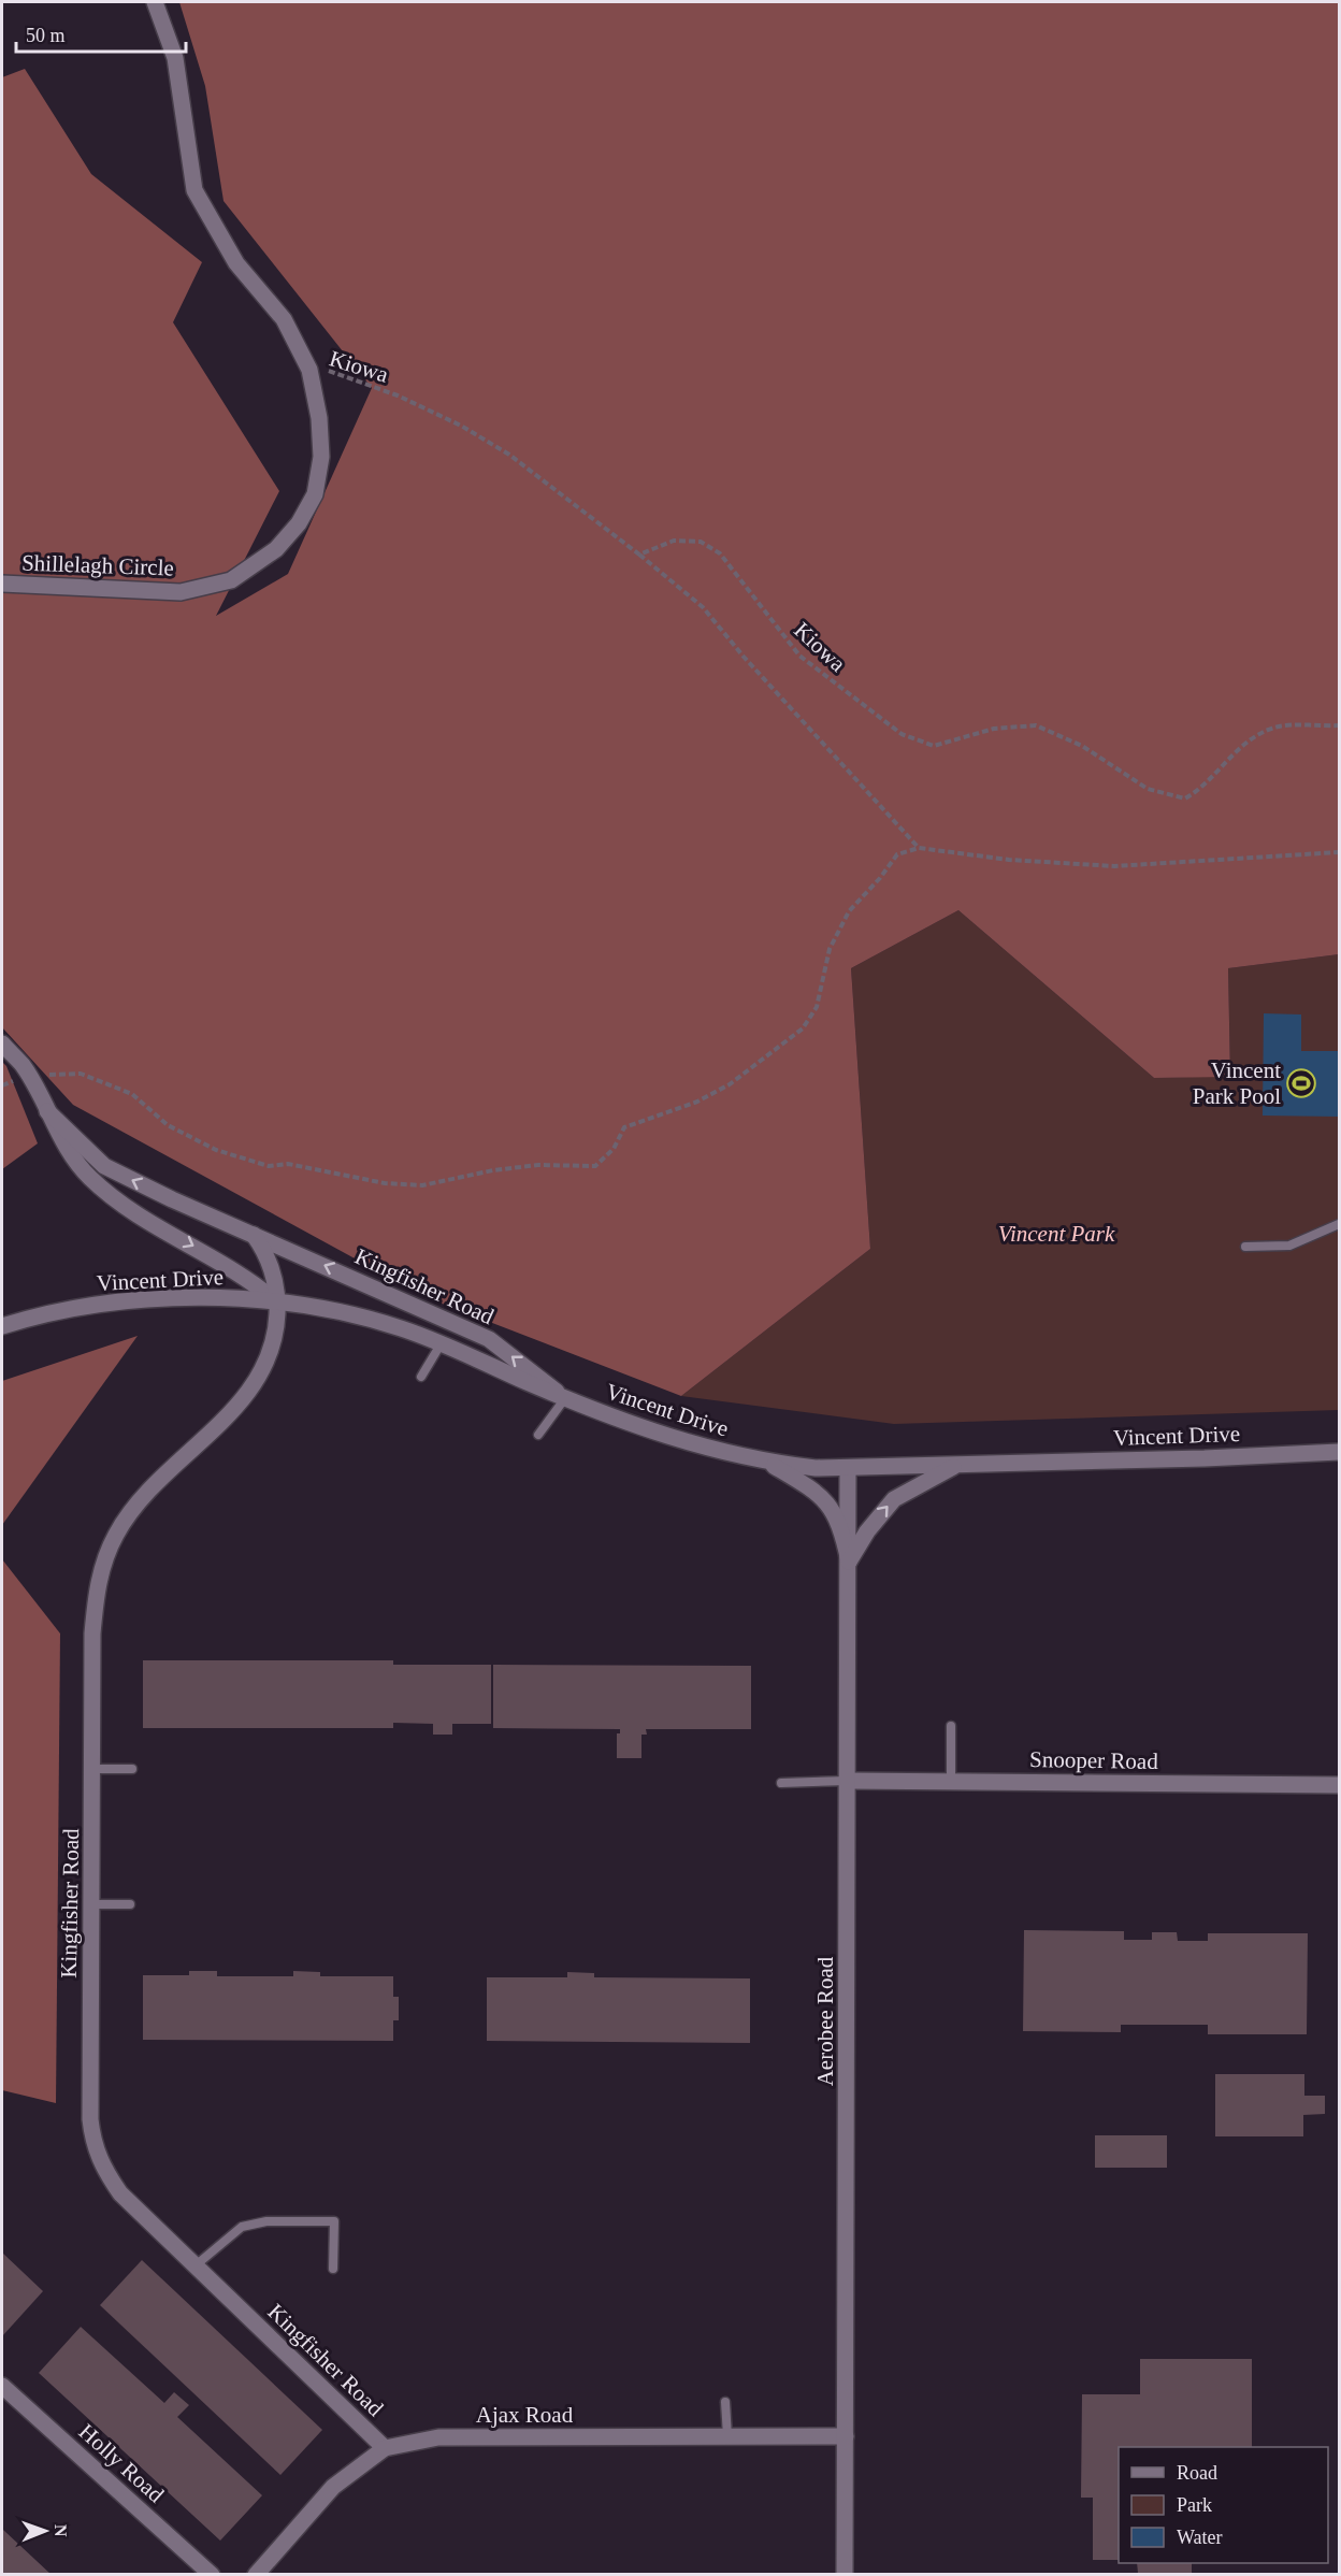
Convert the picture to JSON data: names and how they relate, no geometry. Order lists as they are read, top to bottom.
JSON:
{
  "streets": {
    "street": [
      "Shillelagh Circle",
      "Vincent Drive",
      "Kingfisher Road",
      "Snooper Road",
      "Aerobee Road",
      "Ajax Road",
      "Holly Road"
    ],
    "path": ["Kiowa"]
  },
  "crossings": [
    ["Kiowa", "Shillelagh Circle"],
    ["Vincent Drive", "Kingfisher Road"],
    ["Vincent Drive", "Aerobee Road"],
    ["Kingfisher Road", "Ajax Road"],
    ["Snooper Road", "Aerobee Road"],
    ["Aerobee Road", "Ajax Road"]
  ],
  "parks": ["Vincent Park"],
  "places": {
    "sports": ["Vincent Park Pool"]
  },
  "legend": ["Road", "Park", "Water"],
  "scale_bar": "50 m",
  "north": "right"
}
